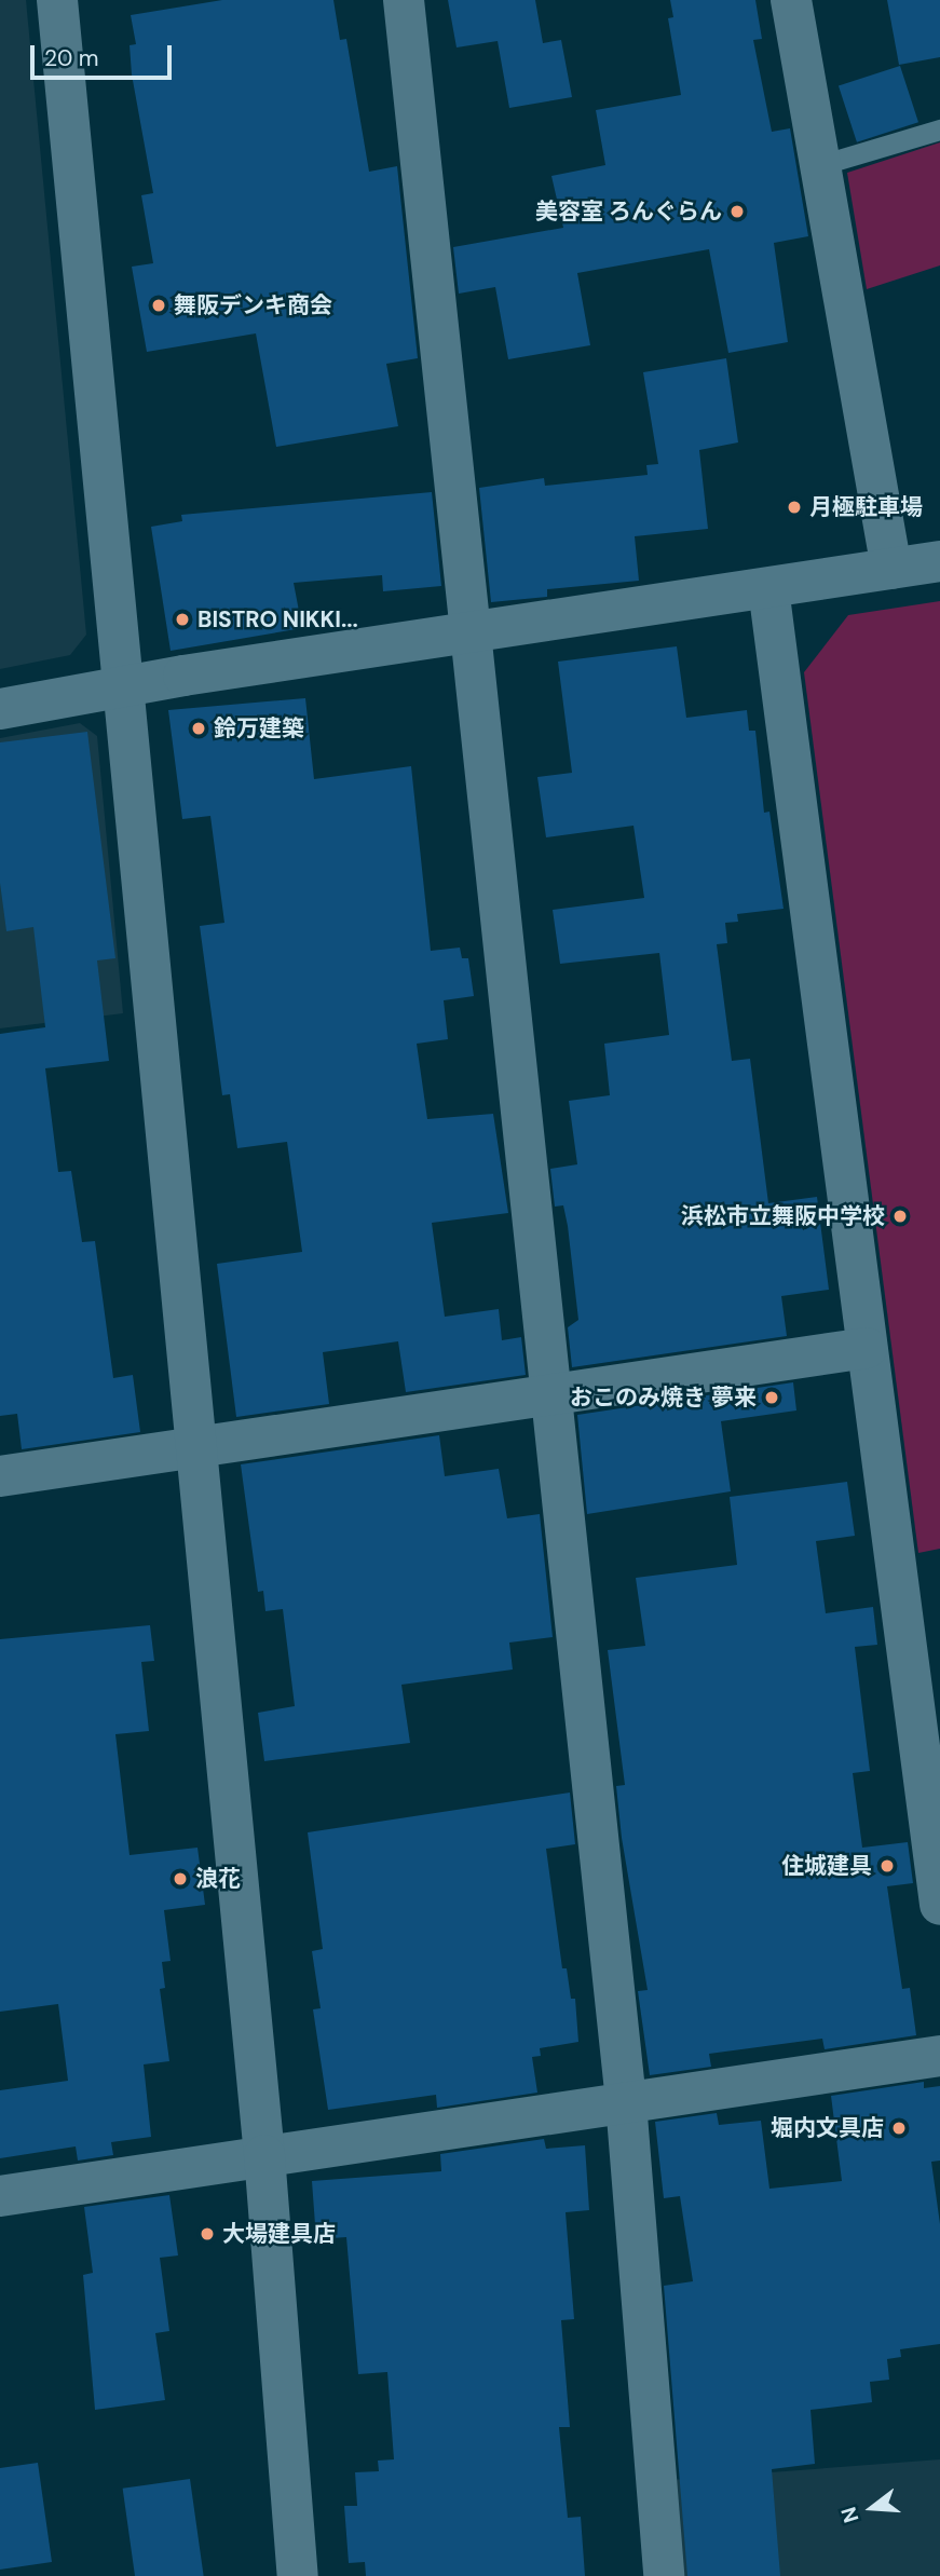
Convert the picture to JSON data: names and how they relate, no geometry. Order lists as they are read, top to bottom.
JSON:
{
  "places": [
    "美容室 ろんぐらん",
    "舞阪デンキ商会",
    "月極駐車場",
    "BISTRO NIKKI...",
    "鈴万建築",
    "浜松市立舞阪中学校",
    "おこのみ焼き 夢来",
    "住城建具",
    "浪花",
    "堀内文具店",
    "大場建具店"
  ],
  "scale_bar": "20 m",
  "north": "left"
}
